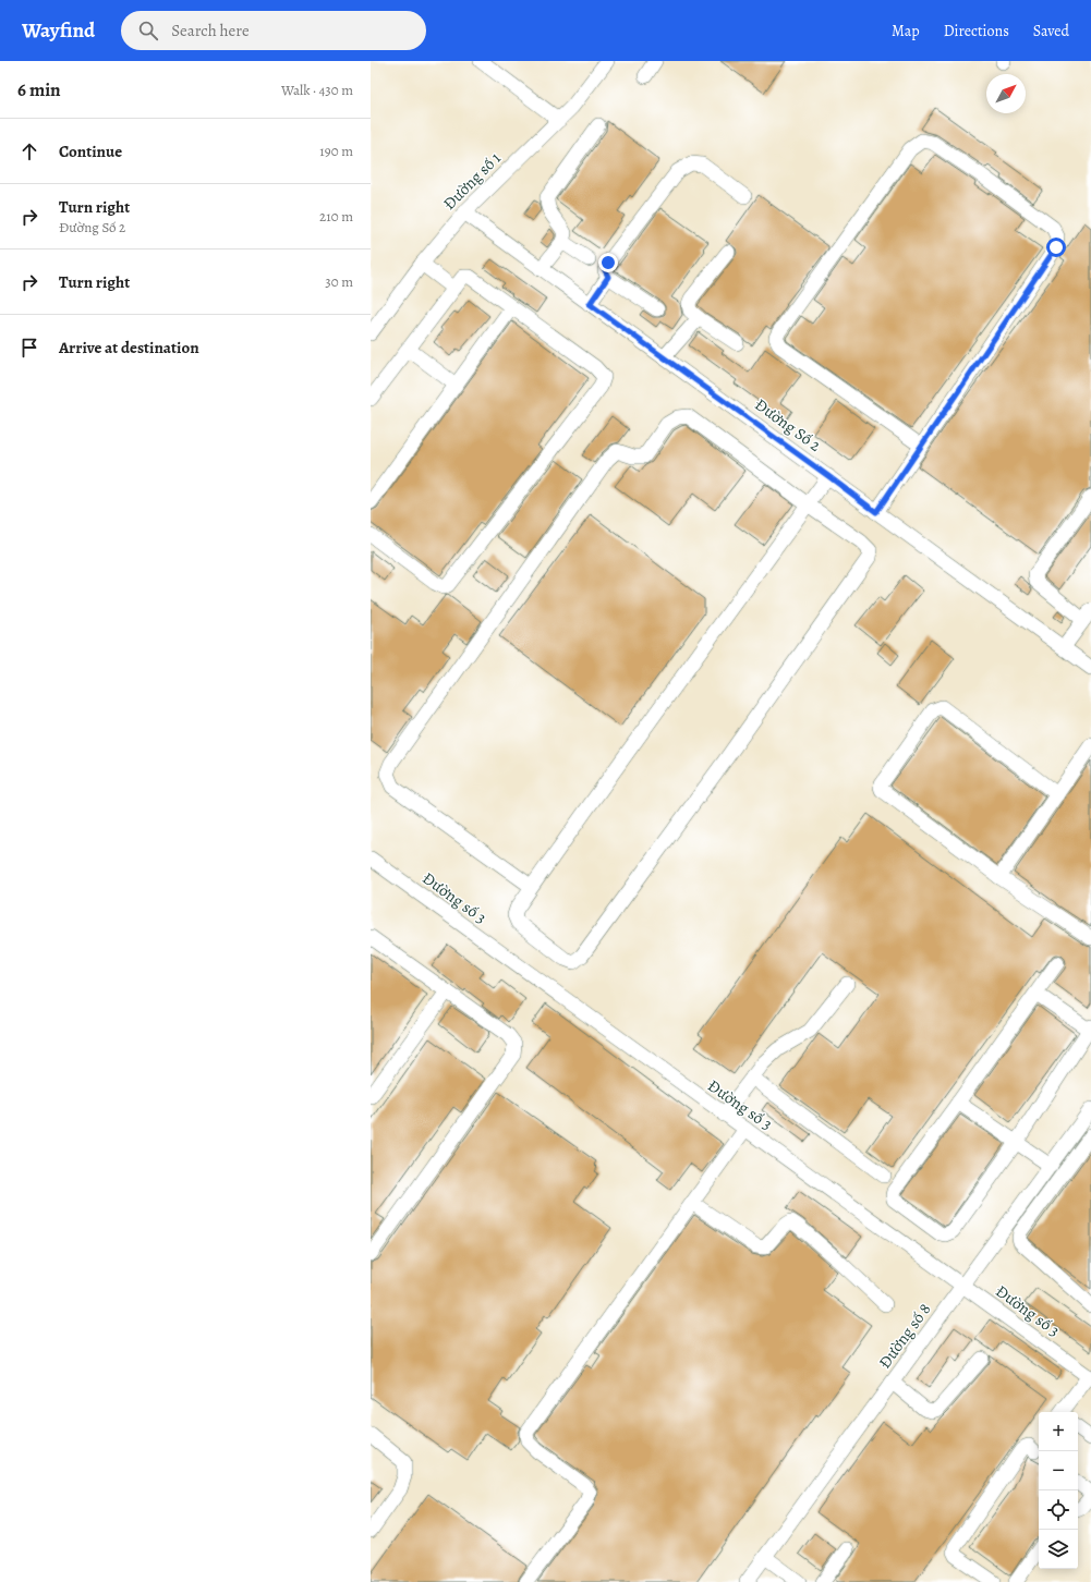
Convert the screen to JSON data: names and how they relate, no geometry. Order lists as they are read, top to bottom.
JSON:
{
  "streets": {
    "street": [
      "Đường số 1",
      "Đường Số 2",
      "Đường số 3",
      "Đường số 8"
    ]
  },
  "crossings": [
    ["Đường số 1", "Đường Số 2"],
    ["Đường số 3", "Đường số 8"]
  ],
  "north": "top right",
  "page": {
    "header": "Wayfind",
    "search": "Search here",
    "nav": ["Map", "Directions", "Saved"],
    "heading": ["6 min", "Walk · 430 m"],
    "list": [
      ["Continue", "190 m"],
      ["Turn right", "Đường Số 2", "210 m"],
      ["Turn right", "30 m"],
      "Arrive at destination"
    ],
    "map_buttons": ["+", "−"]
  }
}
